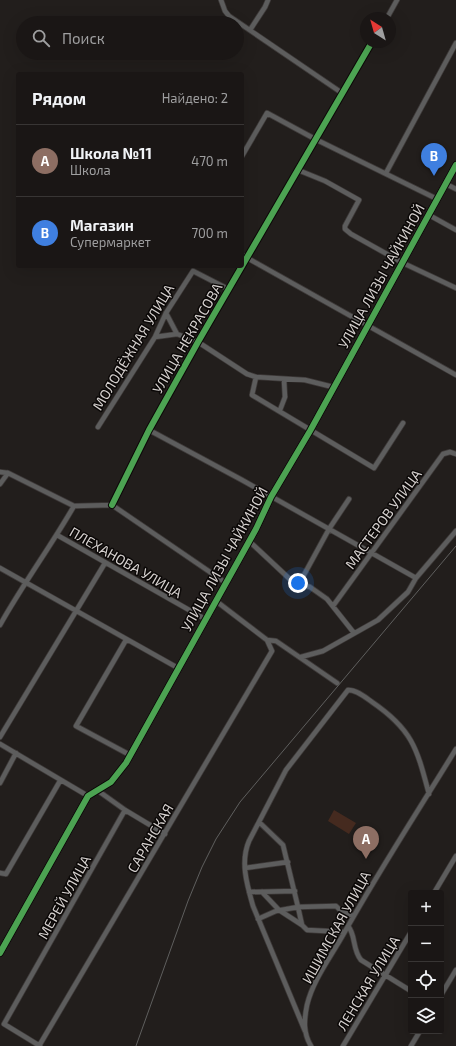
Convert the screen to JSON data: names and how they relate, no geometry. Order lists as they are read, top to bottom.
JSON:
{
  "streets": {
    "street": [
      "УЛИЦА ЛИЗЫ ЧАЙКИНОЙ",
      "УЛИЦА НЕКРАСОВА",
      "МОЛОДЁЖНАЯ УЛИЦА",
      "МАСТЕРОВ УЛИЦА",
      "ПЛЕХАНОВА УЛИЦА",
      "САРАНСКАЯ",
      "МЕРЕЙ УЛИЦА",
      "ИШИМСКАЯ УЛИЦА",
      "ЛЕНСКАЯ УЛИЦА"
    ]
  },
  "crossings": [
    ["УЛИЦА ЛИЗЫ ЧАЙКИНОЙ", "ПЛЕХАНОВА УЛИЦА"],
    ["УЛИЦА НЕКРАСОВА", "МОЛОДЁЖНАЯ УЛИЦА"],
    ["УЛИЦА НЕКРАСОВА", "ПЛЕХАНОВА УЛИЦА"],
    ["САРАНСКАЯ", "МЕРЕЙ УЛИЦА"]
  ],
  "north": "top left",
  "page": {
    "search": "Поиск",
    "heading": ["Рядом", "Найдено: 2"],
    "list": [
      {
        "mark": "A",
        "name": "Школа №11",
        "note": "Школа",
        "value": "470 m"
      },
      {
        "mark": "B",
        "name": "Магазин",
        "note": "Супермаркет",
        "value": "700 m"
      }
    ],
    "pins": ["B", "A"],
    "map_buttons": ["+", "−"]
  }
}
